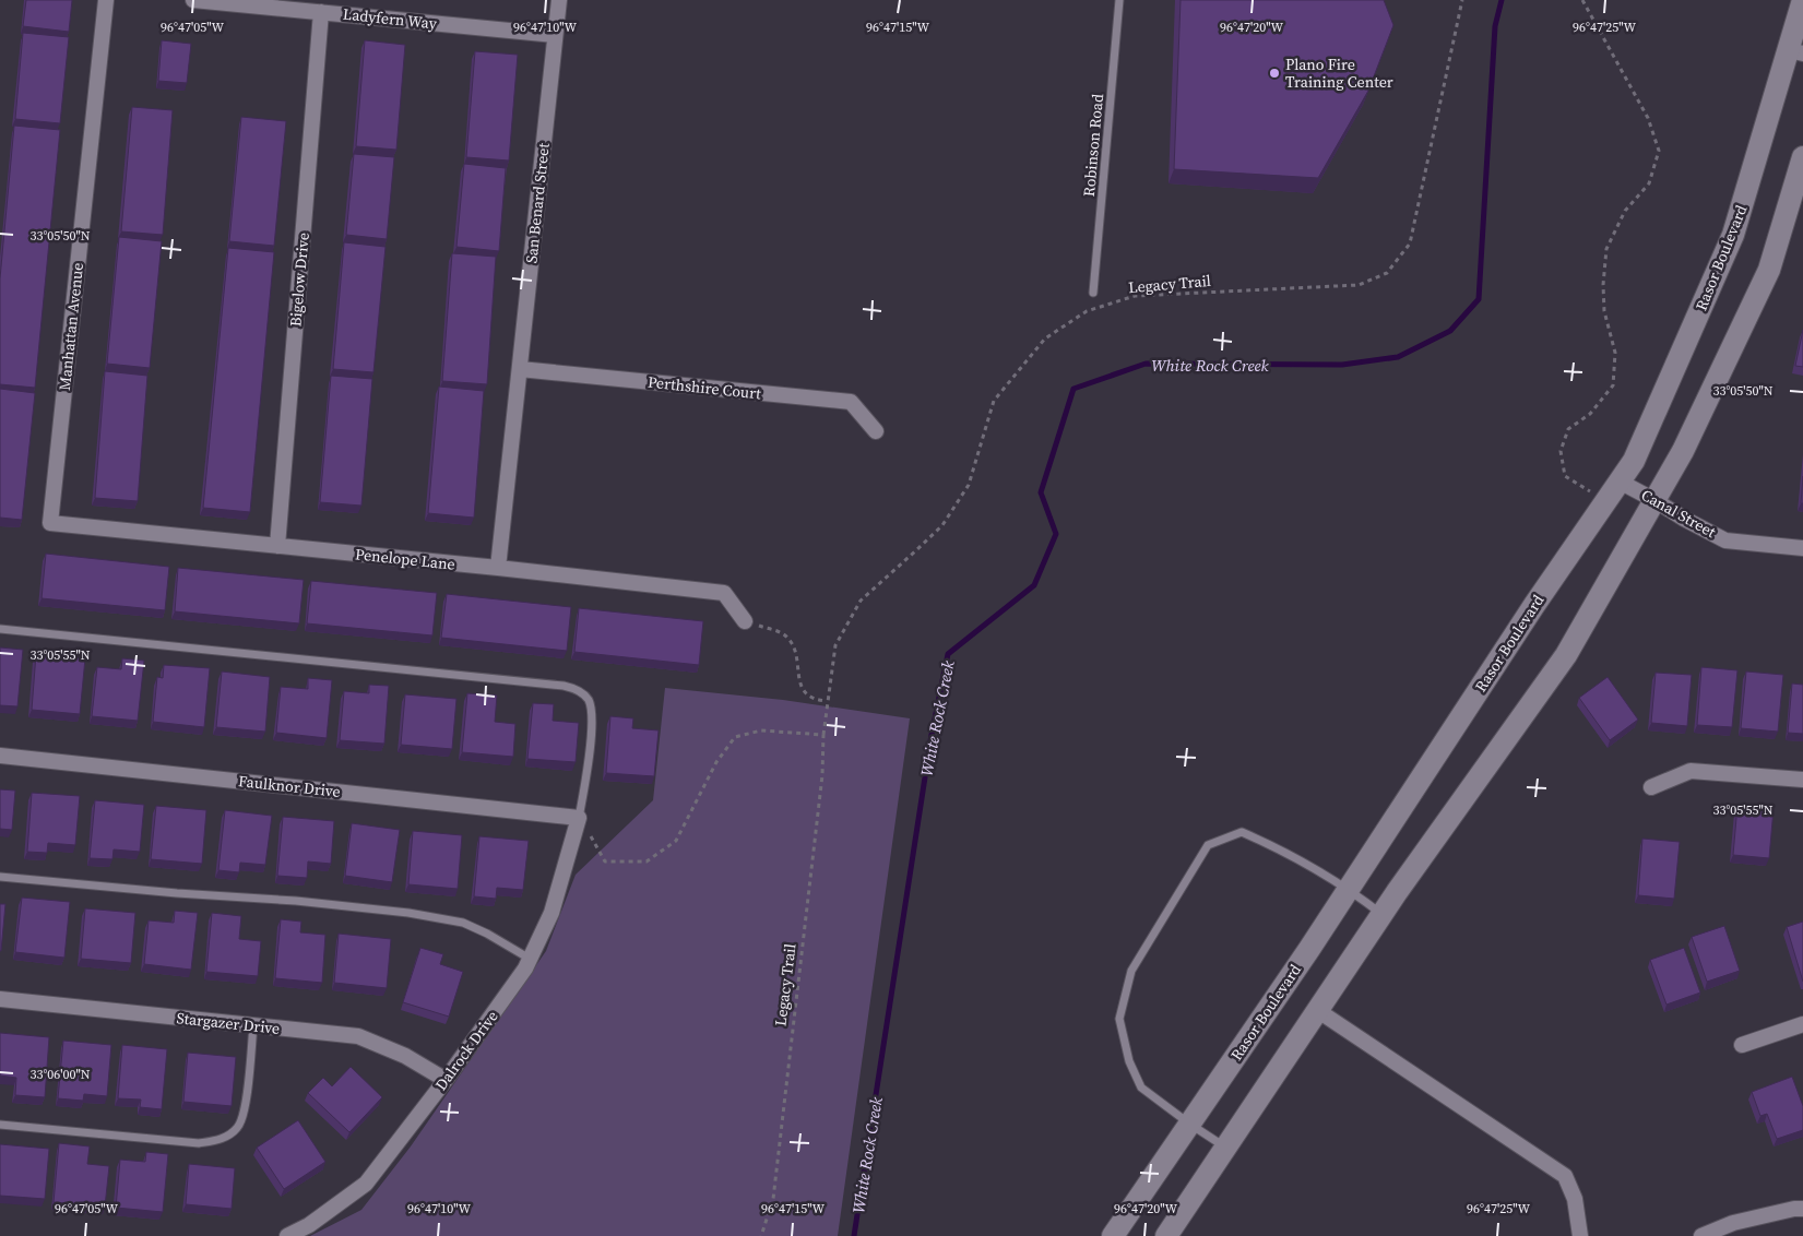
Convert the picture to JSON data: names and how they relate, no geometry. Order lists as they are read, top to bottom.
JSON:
{
  "streets": {
    "main road": ["Rasor Boulevard"],
    "street": [
      "Ladyfern Way",
      "San Benard Street",
      "Bigelow Drive",
      "Manhattan Avenue",
      "Perthshire Court",
      "Canal Street",
      "Penelope Lane",
      "Faulknor Drive",
      "Stargazer Drive",
      "Dalrock Drive"
    ],
    "lane": ["Robinson Road"],
    "path": ["Legacy Trail"]
  },
  "crossings": [
    ["Ladyfern Way", "San Benard Street"],
    ["Ladyfern Way", "Bigelow Drive"],
    ["San Benard Street", "Perthshire Court"],
    ["San Benard Street", "Penelope Lane"],
    ["Rasor Boulevard", "Canal Street"],
    ["Bigelow Drive", "Penelope Lane"],
    ["Manhattan Avenue", "Penelope Lane"],
    ["Faulknor Drive", "Dalrock Drive"],
    ["Stargazer Drive", "Dalrock Drive"]
  ],
  "water": ["White Rock Creek"],
  "places": ["Plano Fire Training Center"],
  "coordinates": [
    "96°47'05\"W",
    "96°47'10\"W",
    "96°47'15\"W",
    "96°47'20\"W",
    "96°47'25\"W",
    "33°05'50\"N",
    "33°05'55\"N",
    "33°06'00\"N"
  ]
}
